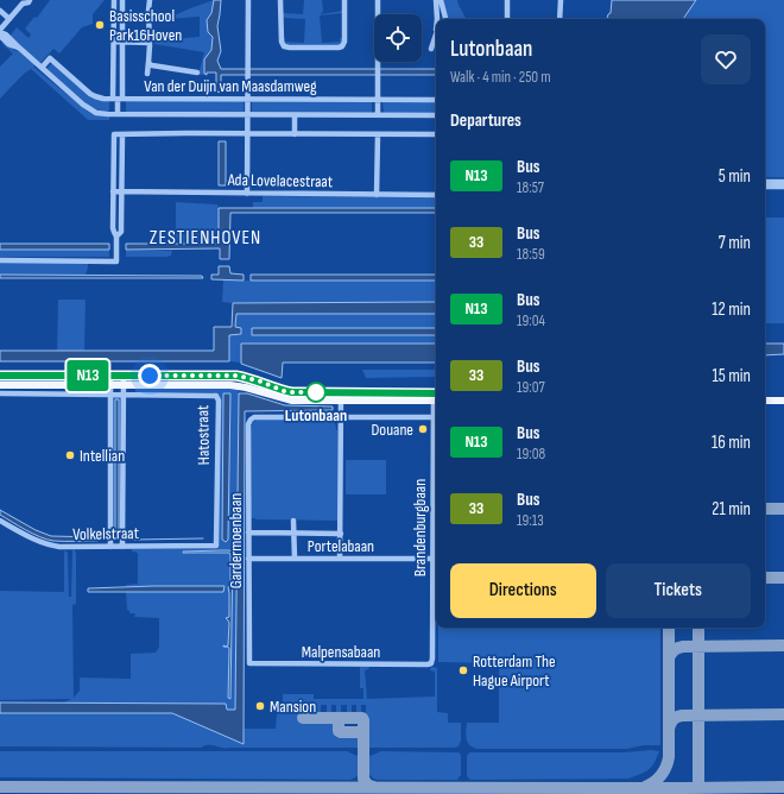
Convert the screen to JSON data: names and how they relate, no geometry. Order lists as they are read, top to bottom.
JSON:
{
  "streets": {
    "street": [
      "Van der Duijn van Maasdamweg",
      "Ada Lovelacestraat",
      "Hatostraat",
      "Brandenburgbaan",
      "Volkelstraat",
      "Gardermoenbaan",
      "Portelabaan",
      "Malpensabaan"
    ]
  },
  "crossings": [
    ["Hatostraat", "Volkelstraat"],
    ["Brandenburgbaan", "Portelabaan"],
    ["Brandenburgbaan", "Malpensabaan"],
    ["Gardermoenbaan", "Portelabaan"],
    ["Gardermoenbaan", "Malpensabaan"]
  ],
  "districts": ["ZESTIENHOVEN"],
  "places": [
    "Basisschool Park16Hoven",
    "Lutonbaan",
    "Douane",
    "Intellian",
    "Rotterdam The Hague Airport",
    "Mansion"
  ],
  "lines": ["bus line N13"],
  "page": {
    "on_map": "N13",
    "heading": [
      ["Lutonbaan", "Walk · 4 min · 250 m"],
      "Departures"
    ],
    "list": [
      {
        "mark": "N13",
        "name": "Bus",
        "note": "18:57",
        "value": "5 min"
      },
      {
        "mark": "33",
        "name": "Bus",
        "note": "18:59",
        "value": "7 min"
      },
      {
        "mark": "N13",
        "name": "Bus",
        "note": "19:04",
        "value": "12 min"
      },
      {
        "mark": "33",
        "name": "Bus",
        "note": "19:07",
        "value": "15 min"
      },
      {
        "mark": "N13",
        "name": "Bus",
        "note": "19:08",
        "value": "16 min"
      },
      {
        "mark": "33",
        "name": "Bus",
        "note": "19:13",
        "value": "21 min"
      }
    ],
    "buttons": ["Directions", "Tickets"]
  }
}
